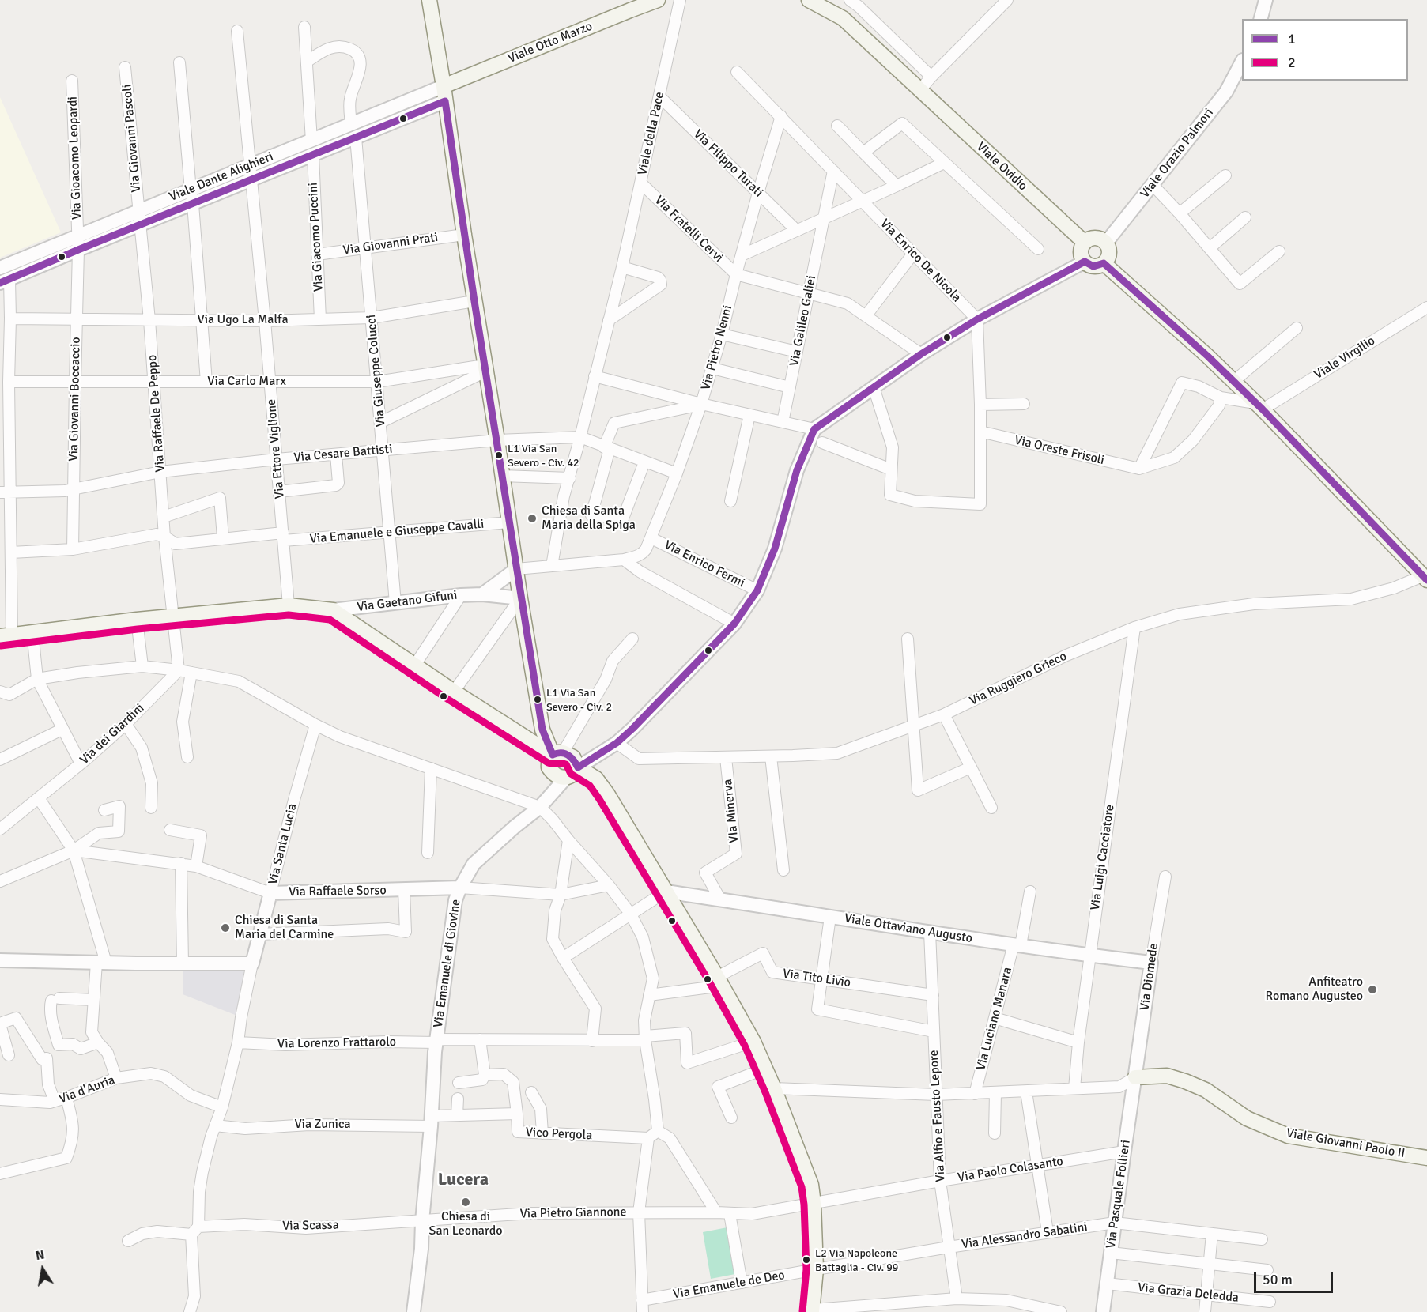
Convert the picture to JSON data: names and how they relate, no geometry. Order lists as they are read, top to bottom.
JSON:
{
  "streets": {
    "main road": ["Viale Otto Marzo", "Viale Ovidio", "Viale Giovanni Paolo II"],
    "street": [
      "Viale della Pace",
      "Via Giovanni Pascoli",
      "Viale Orazio Palmori",
      "Via Gioacomo Leopardi",
      "Via Filippo Turati",
      "Viale Dante Alighieri",
      "Via Fratelli Cervi",
      "Via Giacomo Puccini",
      "Via Giovanni Prati",
      "Via Enrico De Nicola",
      "Via Ugo La Malfa",
      "Via Galileo Galiei",
      "Via Pietro Nenni",
      "Viale Virgilio",
      "Via Giuseppe Colucci",
      "Via Carlo Marx",
      "Via Giovanni Boccaccio",
      "Via Raffaele De Peppo",
      "Via Ettore Viglione",
      "Via Oreste Frisoli",
      "Via Cesare Battisti",
      "Via Emanuele e Giuseppe Cavalli",
      "Via Enrico Fermi",
      "Via Gaetano Gifuni",
      "Via Ruggiero Grieco",
      "Via dei Giardini",
      "VIa Minerva",
      "Via Santa Lucia",
      "Via Luigi Cacciatore",
      "Via Raffaele Sorso",
      "Viale Ottaviano Augusto",
      "Via Emanuele di Giovine",
      "Via Diomede",
      "Via Tito Livio",
      "Via Luciano Manara",
      "Via Lorenzo Frattarolo",
      "Via d'Auria",
      "Via Alfio e Fausto Lepore",
      "Via Zunica",
      "Vico Pergola",
      "Via Paolo Colasanto",
      "Via Pasquale Follieri",
      "Via Pietro Giannone",
      "Via Scassa",
      "Via Alessandro Sabatini",
      "Via Emanuele de Deo",
      "Via Grazia Deledda"
    ]
  },
  "crossings": [
    ["Viale Otto Marzo", "Viale Dante Alighieri"],
    ["Viale della Pace", "Via Filippo Turati"],
    ["Viale della Pace", "Via Fratelli Cervi"],
    ["Viale della Pace", "Via Pietro Nenni"],
    ["Viale della Pace", "Via Cesare Battisti"],
    ["Via Giovanni Pascoli", "Viale Dante Alighieri"],
    ["Via Giovanni Pascoli", "Via Raffaele De Peppo"],
    ["Viale Orazio Palmori", "Viale Ovidio"],
    ["Via Gioacomo Leopardi", "Viale Dante Alighieri"],
    ["Via Gioacomo Leopardi", "Via Giovanni Boccaccio"],
    ["Via Filippo Turati", "Via Pietro Nenni"],
    ["Viale Dante Alighieri", "Via Giacomo Puccini"],
    ["Viale Dante Alighieri", "Via Giuseppe Colucci"],
    ["Viale Dante Alighieri", "Via Giovanni Boccaccio"],
    ["Viale Dante Alighieri", "Via Raffaele De Peppo"],
    ["Viale Dante Alighieri", "Via Ettore Viglione"],
    ["Via Fratelli Cervi", "Via Pietro Nenni"],
    ["Via Giacomo Puccini", "Via Giovanni Prati"],
    ["Via Giacomo Puccini", "Via Ugo La Malfa"],
    ["Via Giovanni Prati", "Via Giuseppe Colucci"],
    ["Via Enrico De Nicola", "Via Galileo Galiei"],
    ["Via Enrico De Nicola", "Via Pietro Nenni"],
    ["Via Ugo La Malfa", "Via Giuseppe Colucci"],
    ["Via Ugo La Malfa", "Via Giovanni Boccaccio"],
    ["Via Ugo La Malfa", "Via Raffaele De Peppo"],
    ["Via Ugo La Malfa", "Via Ettore Viglione"],
    ["Via Pietro Nenni", "Via Enrico Fermi"],
    ["Via Giuseppe Colucci", "Via Carlo Marx"],
    ["Via Giuseppe Colucci", "Via Cesare Battisti"],
    ["Via Giuseppe Colucci", "Via Emanuele e Giuseppe Cavalli"],
    ["Via Giuseppe Colucci", "Via Gaetano Gifuni"],
    ["Via Carlo Marx", "Via Giovanni Boccaccio"],
    ["Via Carlo Marx", "Via Raffaele De Peppo"],
    ["Via Carlo Marx", "Via Ettore Viglione"],
    ["Via Giovanni Boccaccio", "Via Cesare Battisti"],
    ["Via Raffaele De Peppo", "Via Cesare Battisti"],
    ["Via Raffaele De Peppo", "Via Emanuele e Giuseppe Cavalli"],
    ["Via Ettore Viglione", "Via Cesare Battisti"],
    ["Via Ettore Viglione", "Via Emanuele e Giuseppe Cavalli"],
    ["Via Ruggiero Grieco", "VIa Minerva"],
    ["Via Ruggiero Grieco", "Via Luigi Cacciatore"],
    ["VIa Minerva", "Viale Ottaviano Augusto"],
    ["Via Santa Lucia", "Via Raffaele Sorso"],
    ["Via Luigi Cacciatore", "Viale Ottaviano Augusto"],
    ["Via Raffaele Sorso", "Via Emanuele di Giovine"],
    ["Viale Ottaviano Augusto", "Via Diomede"],
    ["Viale Ottaviano Augusto", "Via Luciano Manara"],
    ["Viale Ottaviano Augusto", "Via Alfio e Fausto Lepore"],
    ["Via Emanuele di Giovine", "Via Lorenzo Frattarolo"],
    ["Via Emanuele di Giovine", "Via Zunica"],
    ["Via Emanuele di Giovine", "Vico Pergola"],
    ["Via Emanuele di Giovine", "Via Pietro Giannone"],
    ["Via Emanuele di Giovine", "Via Scassa"],
    ["Via Diomede", "Viale Giovanni Paolo II"],
    ["Via Diomede", "Via Pasquale Follieri"],
    ["Via Tito Livio", "Via Alfio e Fausto Lepore"],
    ["Via Alfio e Fausto Lepore", "Via Paolo Colasanto"],
    ["Via Alfio e Fausto Lepore", "Via Alessandro Sabatini"],
    ["Via Zunica", "Vico Pergola"],
    ["Viale Giovanni Paolo II", "Via Pasquale Follieri"],
    ["Via Paolo Colasanto", "Via Pasquale Follieri"],
    ["Via Paolo Colasanto", "Via Pietro Giannone"],
    ["Via Pasquale Follieri", "Via Alessandro Sabatini"],
    ["Via Pasquale Follieri", "Via Grazia Deledda"],
    ["Via Pietro Giannone", "Via Scassa"],
    ["Via Alessandro Sabatini", "Via Emanuele de Deo"]
  ],
  "districts": ["Lucera"],
  "places": [
    "L1 Via San Severo - Civ. 42",
    "Chiesa di Santa Maria della Spiga",
    "L1 Via San Severo - Civ. 2",
    "Chiesa di Santa Maria del Carmine",
    "Anfiteatro Romano Augusteo",
    "Chiesa di San Leonardo",
    "L2 Via Napoleone Battaglia - Civ. 99"
  ],
  "lines": ["transit line 1", "transit line 2"],
  "legend": ["1", "2"],
  "scale_bar": "50 m",
  "north": "top"
}
